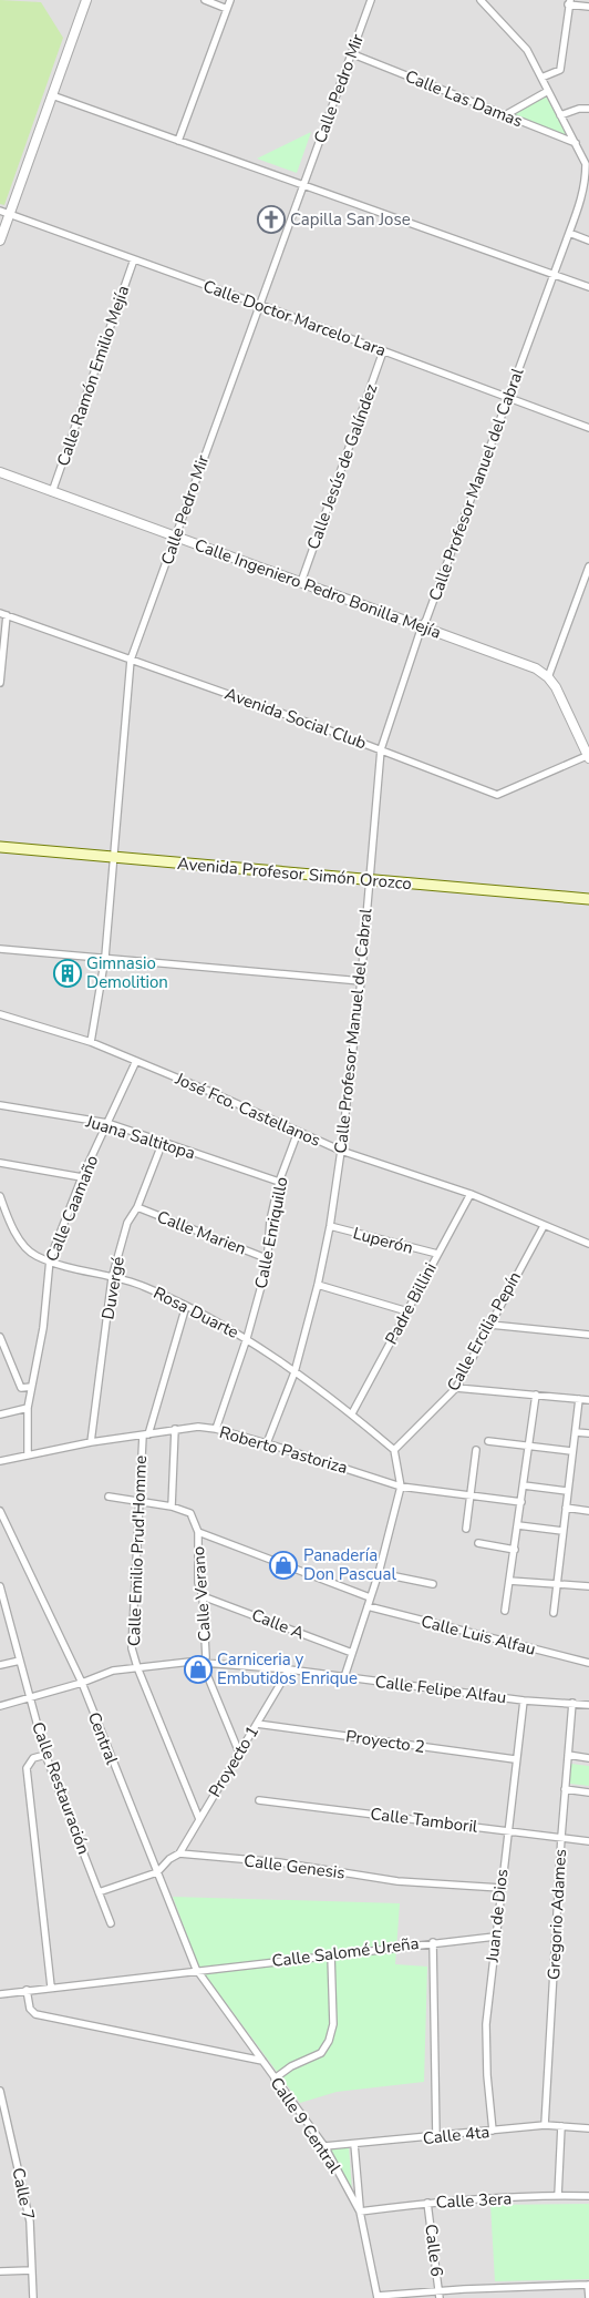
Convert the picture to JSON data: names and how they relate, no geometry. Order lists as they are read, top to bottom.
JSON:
{
  "streets": {
    "main road": ["Avenida Profesor Simón Orozco"],
    "street": [
      "Calle Pedro Mir",
      "Calle Las Damas",
      "Calle Doctor Marcelo Lara",
      "Calle Ramón Emilio Mejía",
      "Calle Jesús de Galíndez",
      "Calle Profesor Manuel del Cabral",
      "Calle Ingeniero Pedro Bonilla Mejía",
      "Avenida Social Club",
      "José Fco. Castellanos",
      "Juana Saltitopa",
      "Calle Caamaño",
      "Calle Marien",
      "Calle Enriquillo",
      "Luperón",
      "Duvergé",
      "Padre Billini",
      "Rosa Duarte",
      "Calle Ercilia Pepín",
      "Roberto Pastoriza",
      "Calle Emilio Prud'Homme",
      "Calle Verano",
      "Calle A",
      "Calle Luis Alfau",
      "Calle Felipe Alfau",
      "Central",
      "Proyecto 2",
      "Proyecto 1",
      "Calle Restauración",
      "Calle Tamboril",
      "Calle Genesis",
      "Gregorio Adames",
      "Juan de Dios",
      "Calle Salomé Ureña",
      "Calle 9 Central",
      "Calle 4ta",
      "Calle 7",
      "Calle 3era",
      "Calle 6"
    ]
  },
  "crossings": [
    ["Calle Pedro Mir", "Calle Las Damas"],
    ["Calle Pedro Mir", "Calle Doctor Marcelo Lara"],
    ["Calle Pedro Mir", "Calle Ingeniero Pedro Bonilla Mejía"],
    ["Calle Pedro Mir", "Avenida Social Club"],
    ["Calle Pedro Mir", "Avenida Profesor Simón Orozco"],
    ["Calle Pedro Mir", "José Fco. Castellanos"],
    ["Calle Las Damas", "Calle Profesor Manuel del Cabral"],
    ["Calle Doctor Marcelo Lara", "Calle Ramón Emilio Mejía"],
    ["Calle Doctor Marcelo Lara", "Calle Jesús de Galíndez"],
    ["Calle Doctor Marcelo Lara", "Calle Profesor Manuel del Cabral"],
    ["Calle Ramón Emilio Mejía", "Calle Ingeniero Pedro Bonilla Mejía"],
    ["Calle Jesús de Galíndez", "Calle Ingeniero Pedro Bonilla Mejía"],
    ["Calle Profesor Manuel del Cabral", "Calle Ingeniero Pedro Bonilla Mejía"],
    ["Calle Profesor Manuel del Cabral", "Avenida Social Club"],
    ["Calle Profesor Manuel del Cabral", "Avenida Profesor Simón Orozco"],
    ["Calle Profesor Manuel del Cabral", "José Fco. Castellanos"],
    ["Calle Profesor Manuel del Cabral", "Luperón"],
    ["Calle Profesor Manuel del Cabral", "Rosa Duarte"],
    ["Calle Profesor Manuel del Cabral", "Roberto Pastoriza"],
    ["Calle Ingeniero Pedro Bonilla Mejía", "Avenida Social Club"],
    ["José Fco. Castellanos", "Calle Caamaño"],
    ["José Fco. Castellanos", "Calle Enriquillo"],
    ["José Fco. Castellanos", "Padre Billini"],
    ["José Fco. Castellanos", "Calle Ercilia Pepín"],
    ["Juana Saltitopa", "Calle Caamaño"],
    ["Juana Saltitopa", "Calle Enriquillo"],
    ["Juana Saltitopa", "Duvergé"],
    ["Calle Caamaño", "Rosa Duarte"],
    ["Calle Caamaño", "Roberto Pastoriza"],
    ["Calle Marien", "Calle Enriquillo"],
    ["Calle Marien", "Duvergé"],
    ["Calle Enriquillo", "Rosa Duarte"],
    ["Calle Enriquillo", "Roberto Pastoriza"],
    ["Luperón", "Padre Billini"],
    ["Duvergé", "Rosa Duarte"],
    ["Duvergé", "Roberto Pastoriza"],
    ["Padre Billini", "Rosa Duarte"],
    ["Rosa Duarte", "Calle Ercilia Pepín"],
    ["Rosa Duarte", "Calle Emilio Prud'Homme"],
    ["Roberto Pastoriza", "Calle Emilio Prud'Homme"],
    ["Calle Emilio Prud'Homme", "Calle Verano"],
    ["Calle Emilio Prud'Homme", "Calle Felipe Alfau"],
    ["Calle Emilio Prud'Homme", "Proyecto 1"],
    ["Calle Verano", "Calle A"],
    ["Calle Verano", "Calle Felipe Alfau"],
    ["Calle Verano", "Proyecto 1"],
    ["Calle Felipe Alfau", "Central"],
    ["Calle Felipe Alfau", "Proyecto 1"],
    ["Calle Felipe Alfau", "Calle Restauración"],
    ["Calle Felipe Alfau", "Gregorio Adames"],
    ["Calle Felipe Alfau", "Juan de Dios"],
    ["Central", "Calle Salomé Ureña"],
    ["Central", "Calle 9 Central"],
    ["Proyecto 2", "Proyecto 1"],
    ["Proyecto 2", "Juan de Dios"],
    ["Proyecto 1", "Calle Genesis"],
    ["Calle Tamboril", "Gregorio Adames"],
    ["Calle Tamboril", "Juan de Dios"],
    ["Calle Genesis", "Juan de Dios"],
    ["Gregorio Adames", "Calle 4ta"],
    ["Juan de Dios", "Calle Salomé Ureña"],
    ["Juan de Dios", "Calle 4ta"],
    ["Calle Salomé Ureña", "Calle 9 Central"],
    ["Calle 9 Central", "Calle 4ta"],
    ["Calle 9 Central", "Calle 3era"],
    ["Calle 3era", "Calle 6"]
  ],
  "places": {
    "church": ["Capilla San Jose"],
    "building": ["Gimnasio Demolition"],
    "shop": ["Panadería Don Pascual", "Carniceria y Embutidos Enrique"]
  }
}
